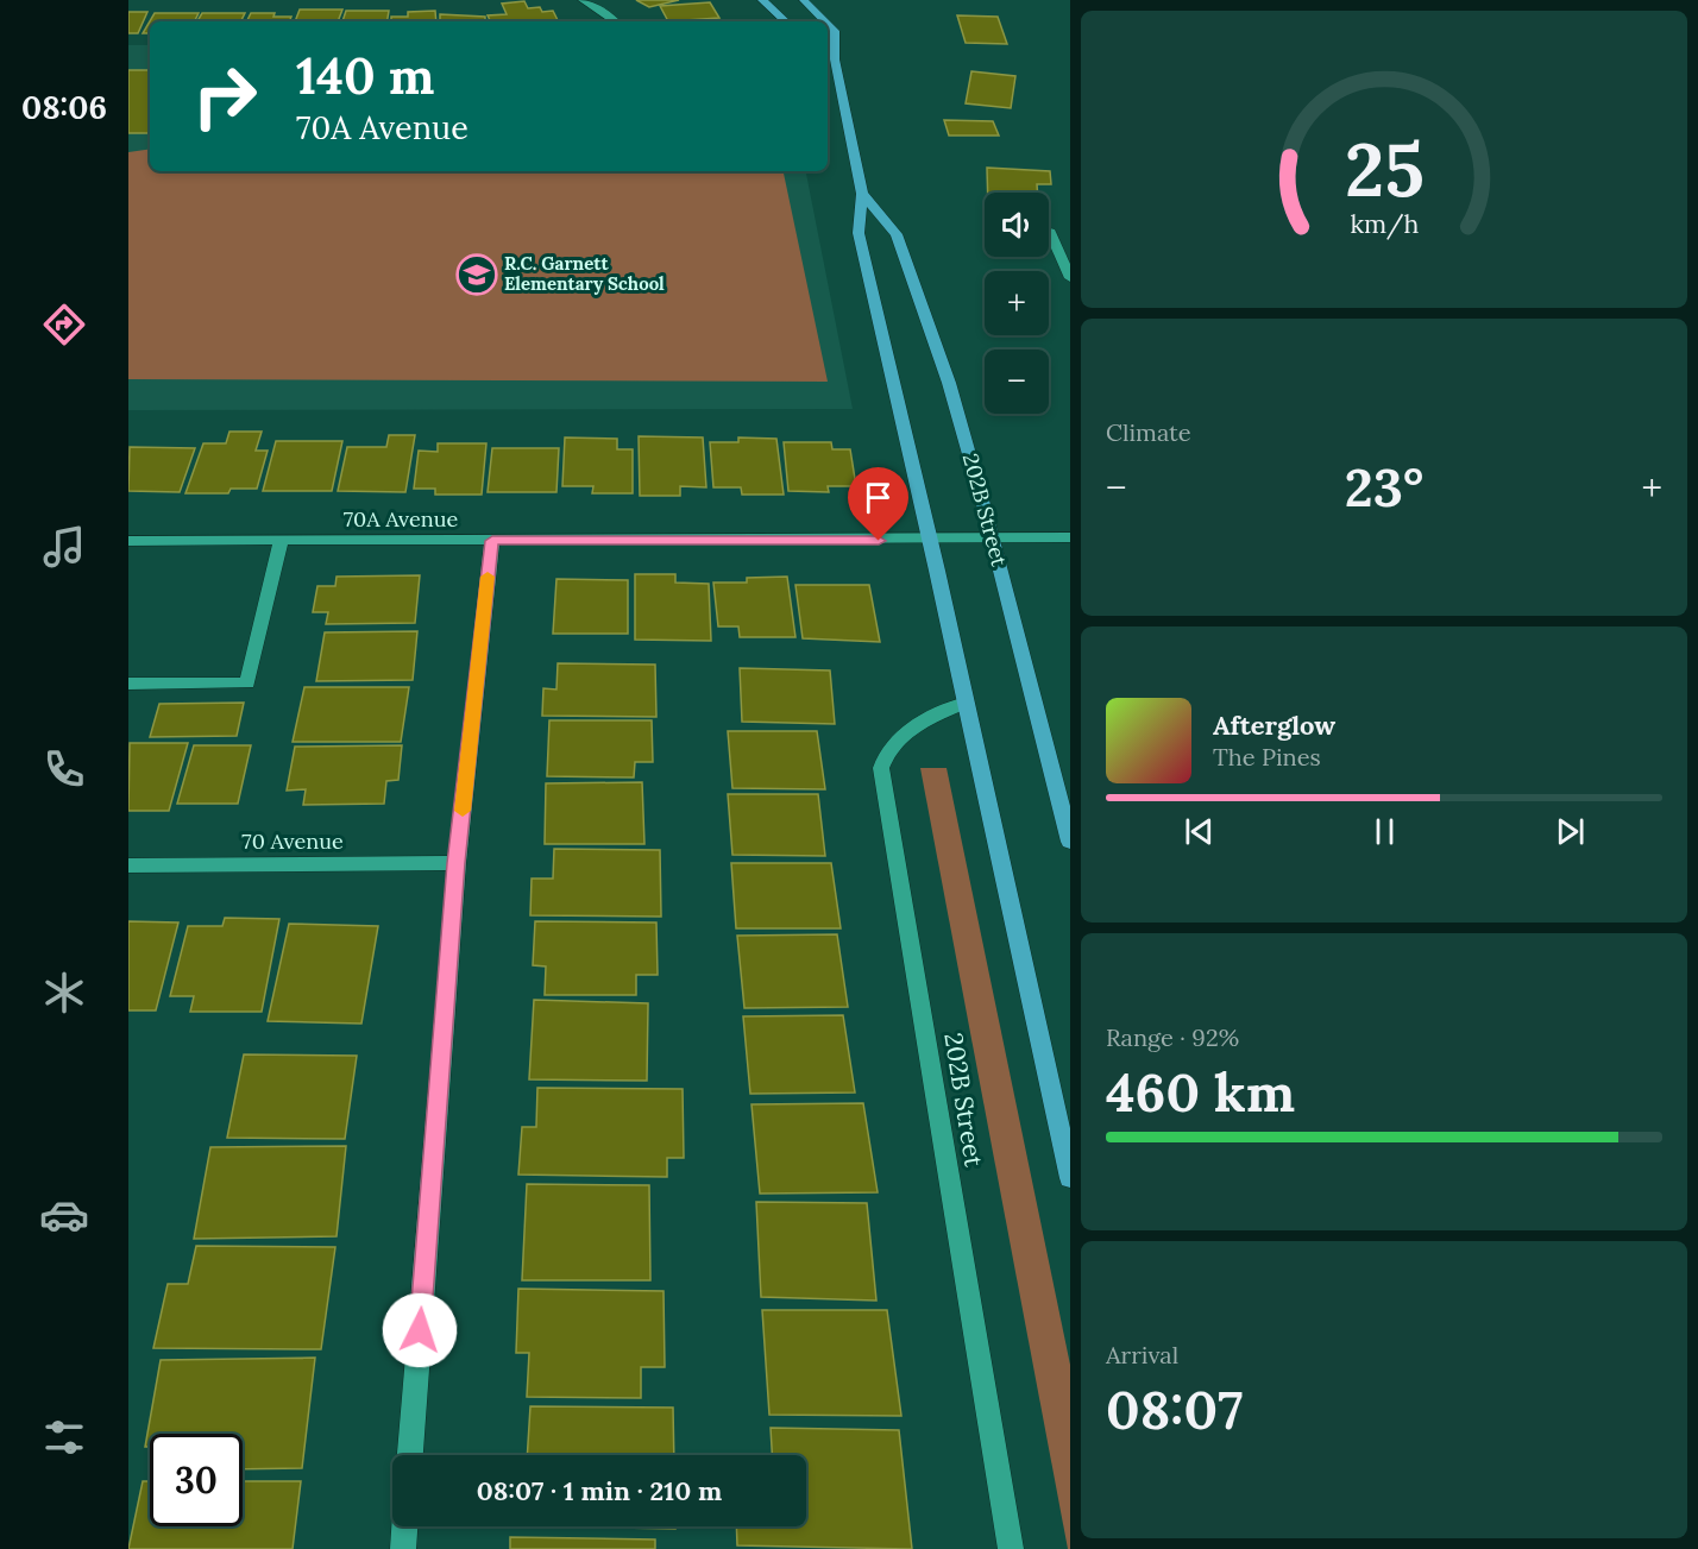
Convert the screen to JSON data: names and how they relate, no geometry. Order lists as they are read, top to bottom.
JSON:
{
  "streets": {
    "main road": ["202B Street"],
    "street": ["70A Avenue", "70 Avenue"]
  },
  "crossings": [
    ["202B Street", "70A Avenue"]
  ],
  "places": {
    "school or university": ["R.C. Garnett Elementary School"]
  },
  "page": {
    "tabs": "08:06",
    "turn": ["140 m", "70A Avenue"],
    "map_buttons": ["+", "−"],
    "tile": [
      "Climate",
      ["Range · 92%", "460 km"],
      ["Arrival", "08:07"]
    ],
    "heat": ["−", "23°", "+"],
    "song": ["Afterglow", "The Pines"],
    "limit": "30",
    "trip": "08:07 · 1 min · 210 m",
    "gauge": ["25", "km/h"]
  }
}
